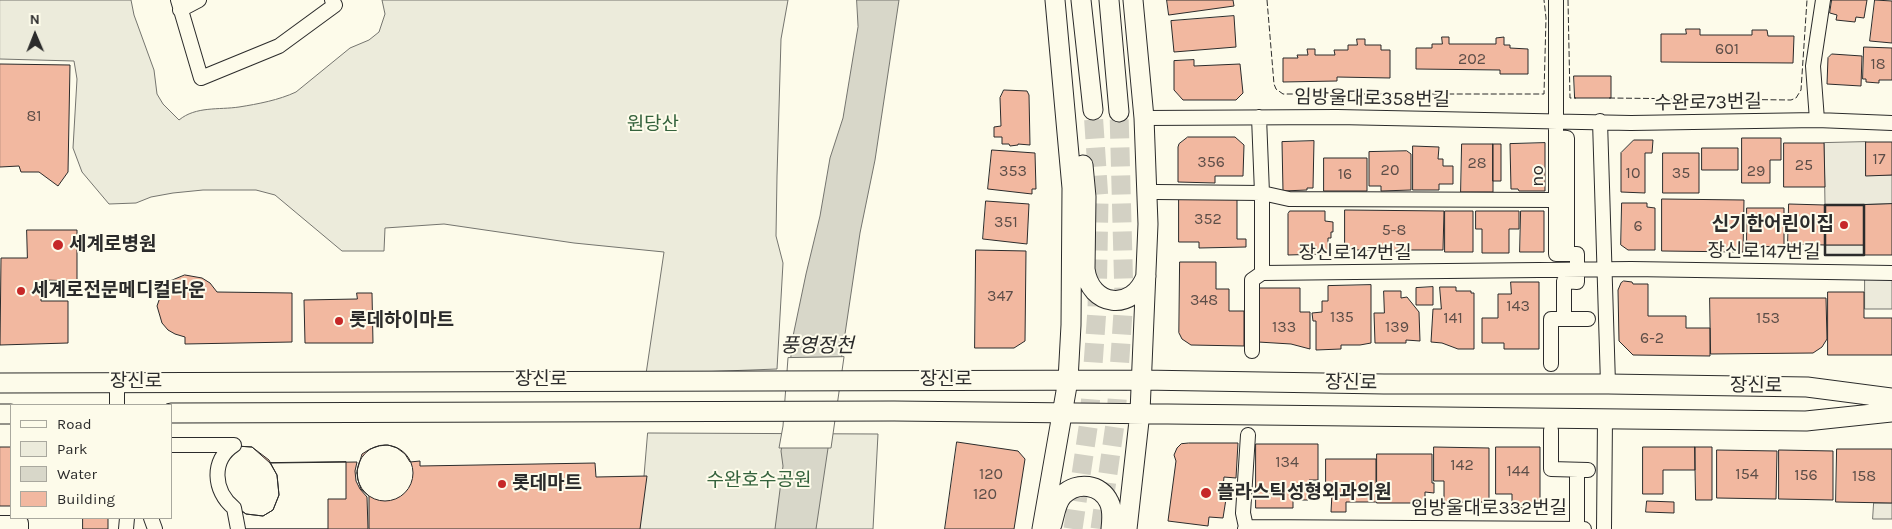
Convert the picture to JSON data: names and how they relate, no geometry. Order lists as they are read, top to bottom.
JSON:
{
  "streets": {
    "main road": ["장신로"],
    "street": [
      "임방울대로358번길",
      "수완로73번길",
      "no",
      "장신로147번길",
      "임방울대로332번길"
    ]
  },
  "crossings": [
    ["임방울대로358번길", "수완로73번길"],
    ["임방울대로358번길", "no"],
    ["no", "장신로147번길"]
  ],
  "water": ["풍영정천"],
  "parks": ["원당산", "수완호수공원"],
  "places": [
    "신기한어린이집",
    "세계로병원",
    "세계로전문메디컬타운",
    "롯데하이마트",
    "롯데마트",
    "플라스틱성형외과의원"
  ],
  "house_numbers": [
    "601",
    "202",
    "18",
    "81",
    "17",
    "356",
    "28",
    "25",
    "20",
    "353",
    "29",
    "10",
    "35",
    "16",
    "352",
    "351",
    "6",
    "5-8",
    "347",
    "348",
    "143",
    "135",
    "141",
    "153",
    "133",
    "139",
    "6-2",
    "134",
    "142",
    "144",
    "120",
    "154",
    "156",
    "158",
    "120"
  ],
  "legend": [
    "Road",
    "Park",
    "Water",
    "Building"
  ],
  "north": "top"
}
